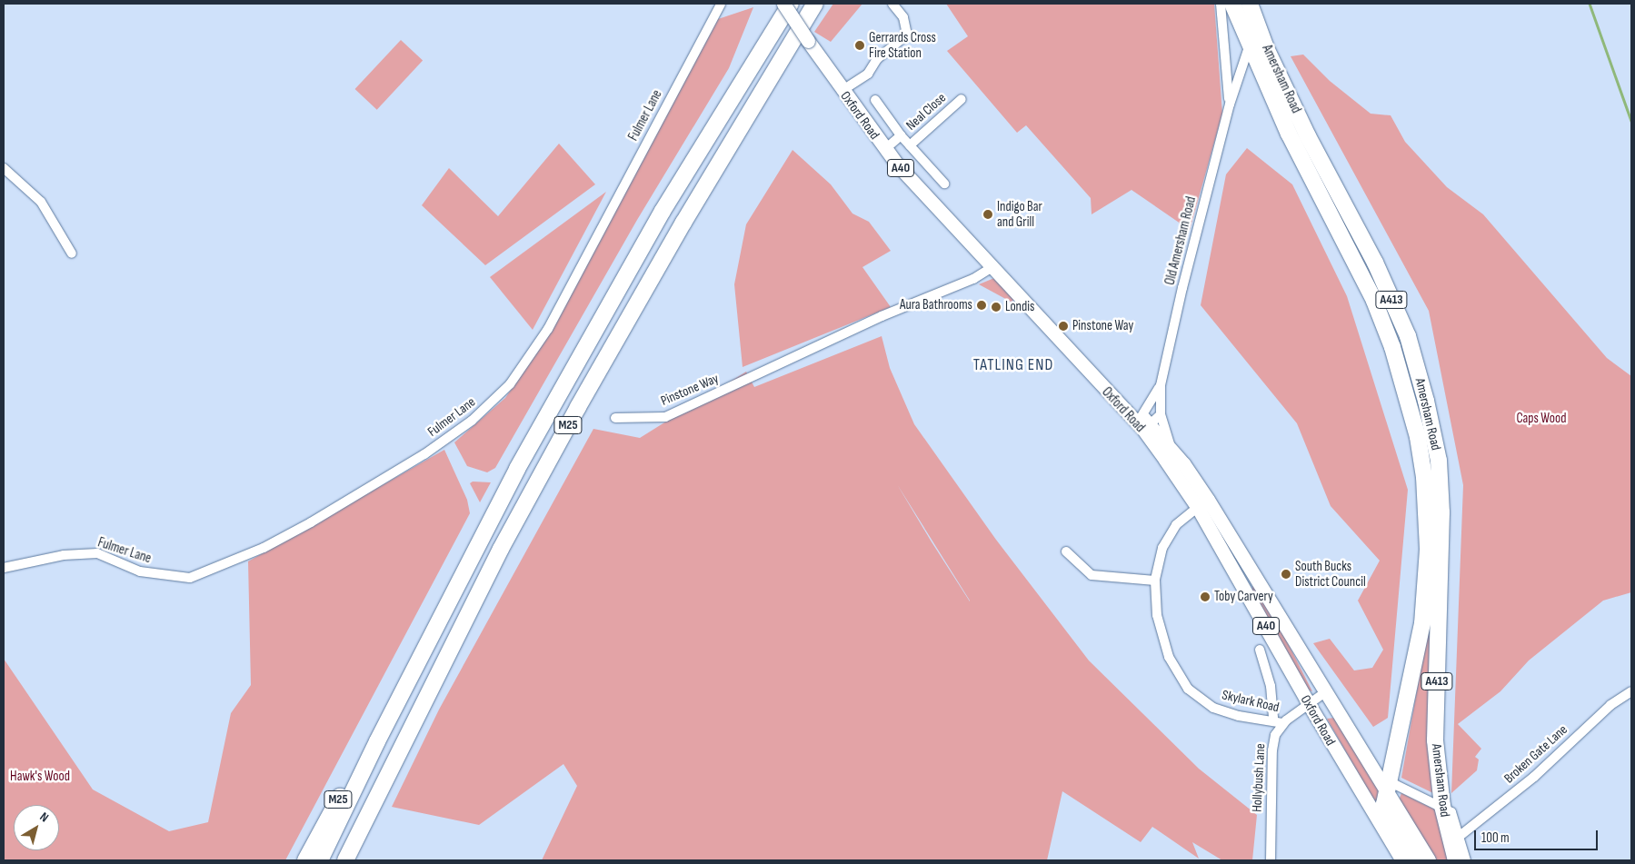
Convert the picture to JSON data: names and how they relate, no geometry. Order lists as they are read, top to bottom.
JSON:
{
  "streets": {
    "highway": ["Amersham Road", "A413", "M25"],
    "main road": ["Oxford Road", "A40"],
    "street": [
      "Neal Close",
      "Fulmer Lane",
      "Old Amersham Road",
      "Pinstone Way",
      "Skylark Road",
      "Broken Gate Lane",
      "Hollybush Lane"
    ]
  },
  "crossings": [
    ["Amersham Road", "Old Amersham Road"],
    ["Neal Close", "Oxford Road"],
    ["Oxford Road", "A40"],
    ["Oxford Road", "Old Amersham Road"],
    ["Oxford Road", "Pinstone Way"],
    ["Oxford Road", "Skylark Road"],
    ["Oxford Road", "Hollybush Lane"],
    ["A40", "Old Amersham Road"],
    ["A40", "A413"],
    ["A40", "Skylark Road"],
    ["A40", "Hollybush Lane"],
    ["Old Amersham Road", "A413"],
    ["Skylark Road", "Hollybush Lane"]
  ],
  "districts": ["TATLING END"],
  "parks": ["Caps Wood", "Hawk's Wood"],
  "places": [
    "Gerrards Cross Fire Station",
    "Indigo Bar and Grill",
    "Aura Bathrooms",
    "Londis",
    "Pinstone Way",
    "South Bucks District Council",
    "Toby Carvery"
  ],
  "scale_bar": "100 m",
  "north": "top right"
}
